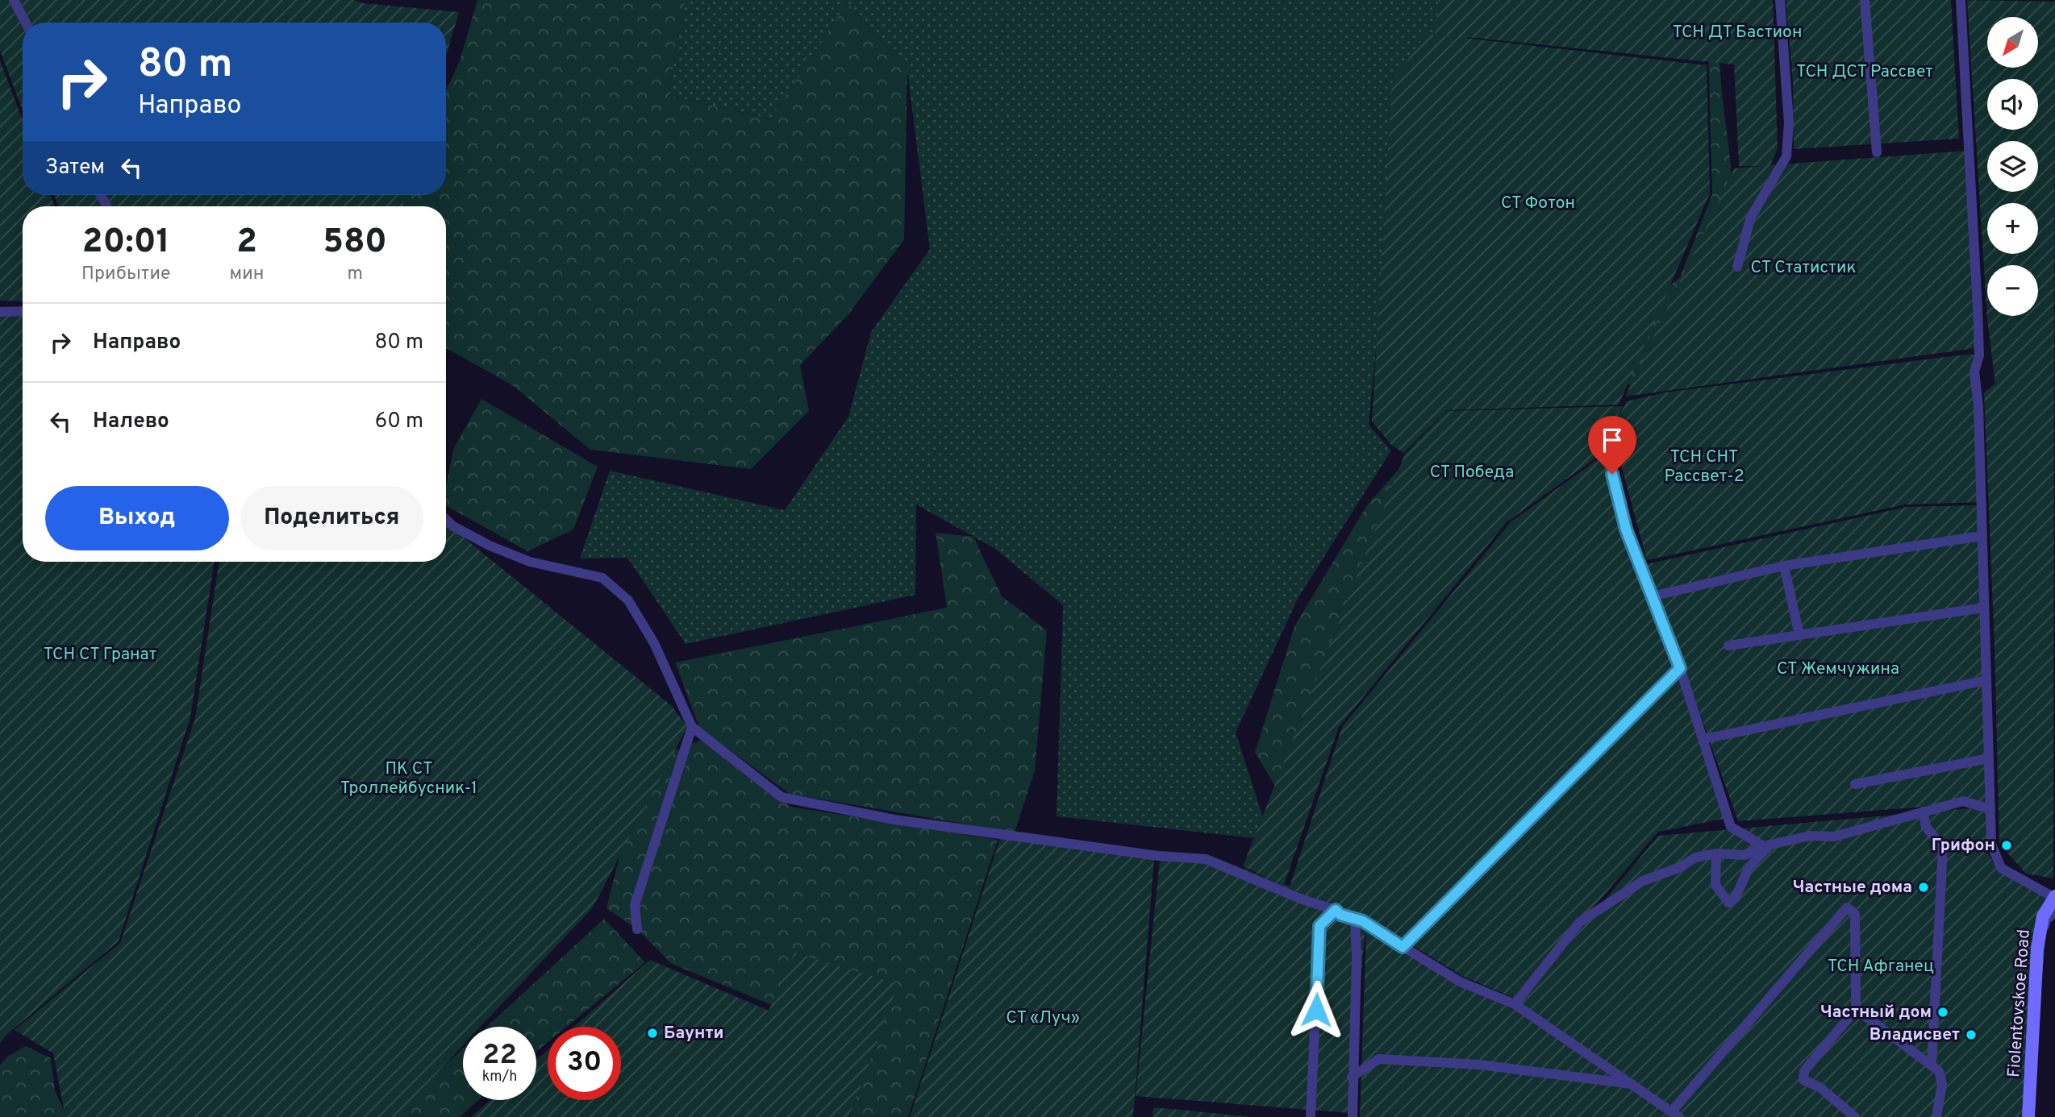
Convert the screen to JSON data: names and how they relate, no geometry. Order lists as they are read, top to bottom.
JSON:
{
  "streets": {
    "main road": ["Fiolentovskoe Road"]
  },
  "parks": [
    "ТСН ДТ Бастион",
    "ТСН ДСТ Рассвет",
    "СТ Фотон",
    "СТ Статистик",
    "ТСН СНТ Рассвет-2",
    "СТ Победа",
    "ТСН СТ Гранат",
    "СТ Жемчужина",
    "ПК СТ Троллейбусник-1",
    "ТСН Афганец",
    "СТ «Луч»"
  ],
  "places": [
    "Грифон",
    "Частные дома",
    "Частный дом",
    "Баунти",
    "Владисвет"
  ],
  "north": "bottom left",
  "page": {
    "map_buttons": ["+", "−"],
    "turn": ["80 m", "Направо"],
    "then": "Затем",
    "eta": [
      "20:01",
      "Прибытие",
      "2",
      "мин",
      "580",
      "m"
    ],
    "list": [
      {
        "name": "Направо",
        "value": "80 m"
      },
      {
        "name": "Налево",
        "value": "60 m"
      }
    ],
    "buttons": ["Выход", "Поделиться"],
    "speed": "22 km/h",
    "limit": "30"
  }
}
